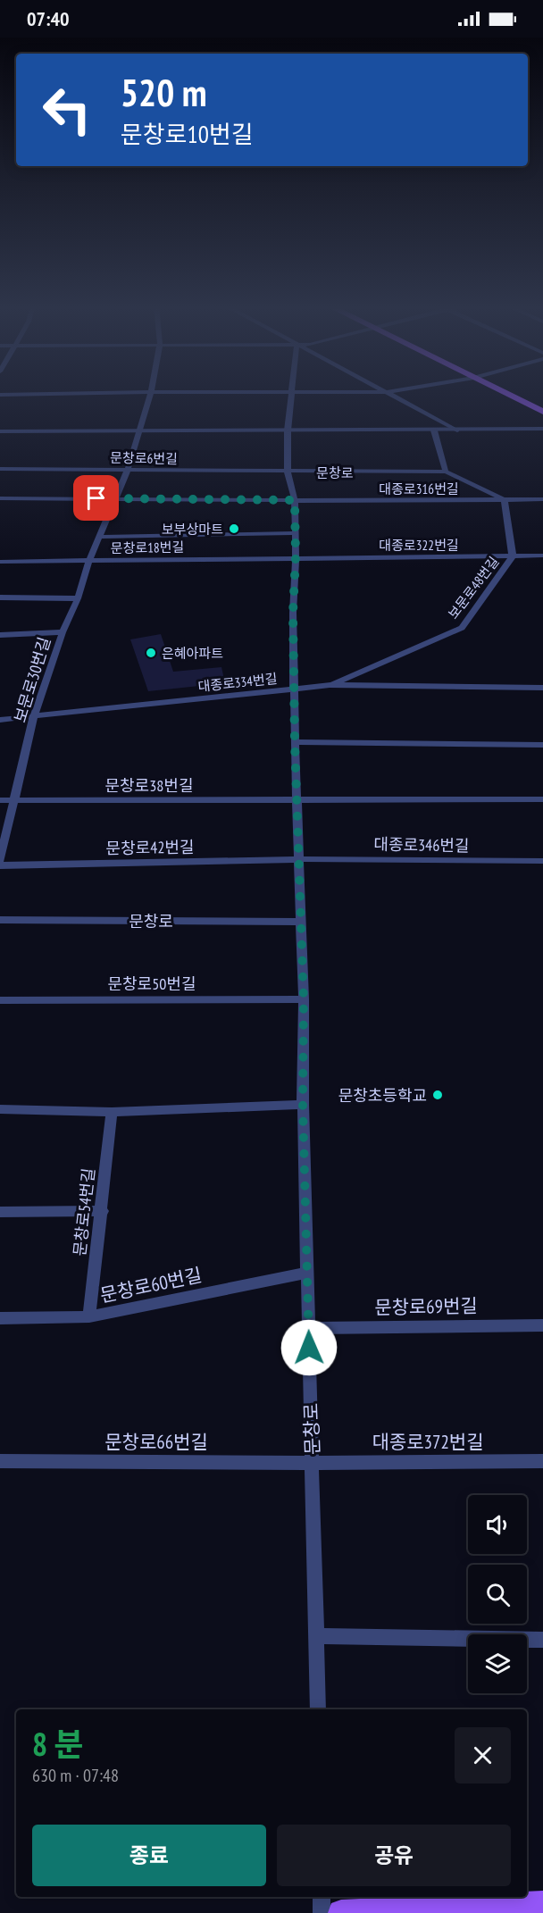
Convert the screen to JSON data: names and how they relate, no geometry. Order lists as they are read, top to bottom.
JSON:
{
  "streets": {
    "street": [
      "문창로6번길",
      "문창로",
      "대종로316번길",
      "대종로322번길",
      "문창로18번길",
      "보문로48번길",
      "보문로30번길",
      "대종로334번길",
      "문창로38번길",
      "대종로346번길",
      "문창로42번길",
      "문창로50번길",
      "문창로54번길",
      "문창로60번길",
      "문창로69번길",
      "문창로66번길",
      "대종로372번길"
    ]
  },
  "crossings": [
    ["문창로6번길", "문창로"],
    ["문창로6번길", "보문로30번길"],
    ["문창로", "대종로316번길"],
    ["문창로", "대종로322번길"],
    ["문창로", "문창로18번길"],
    ["문창로", "대종로334번길"],
    ["문창로", "문창로38번길"],
    ["문창로", "대종로346번길"],
    ["문창로", "문창로42번길"],
    ["문창로", "문창로50번길"],
    ["문창로", "문창로60번길"],
    ["문창로", "문창로69번길"],
    ["문창로", "문창로66번길"],
    ["문창로", "대종로372번길"],
    ["대종로316번길", "보문로48번길"],
    ["대종로316번길", "보문로30번길"],
    ["대종로322번길", "문창로18번길"],
    ["대종로322번길", "보문로48번길"],
    ["문창로18번길", "보문로30번길"],
    ["보문로48번길", "대종로334번길"],
    ["보문로30번길", "대종로334번길"],
    ["보문로30번길", "문창로38번길"],
    ["대종로346번길", "문창로42번길"],
    ["문창로54번길", "문창로60번길"],
    ["문창로66번길", "대종로372번길"]
  ],
  "places": ["보부상마트", "은혜아파트", "문창초등학교"],
  "page": {
    "status": "07:40",
    "turn": ["520 m", "문창로10번길"],
    "heading": ["8 분", "630 m · 07:48"],
    "buttons": ["종료", "공유"]
  }
}
